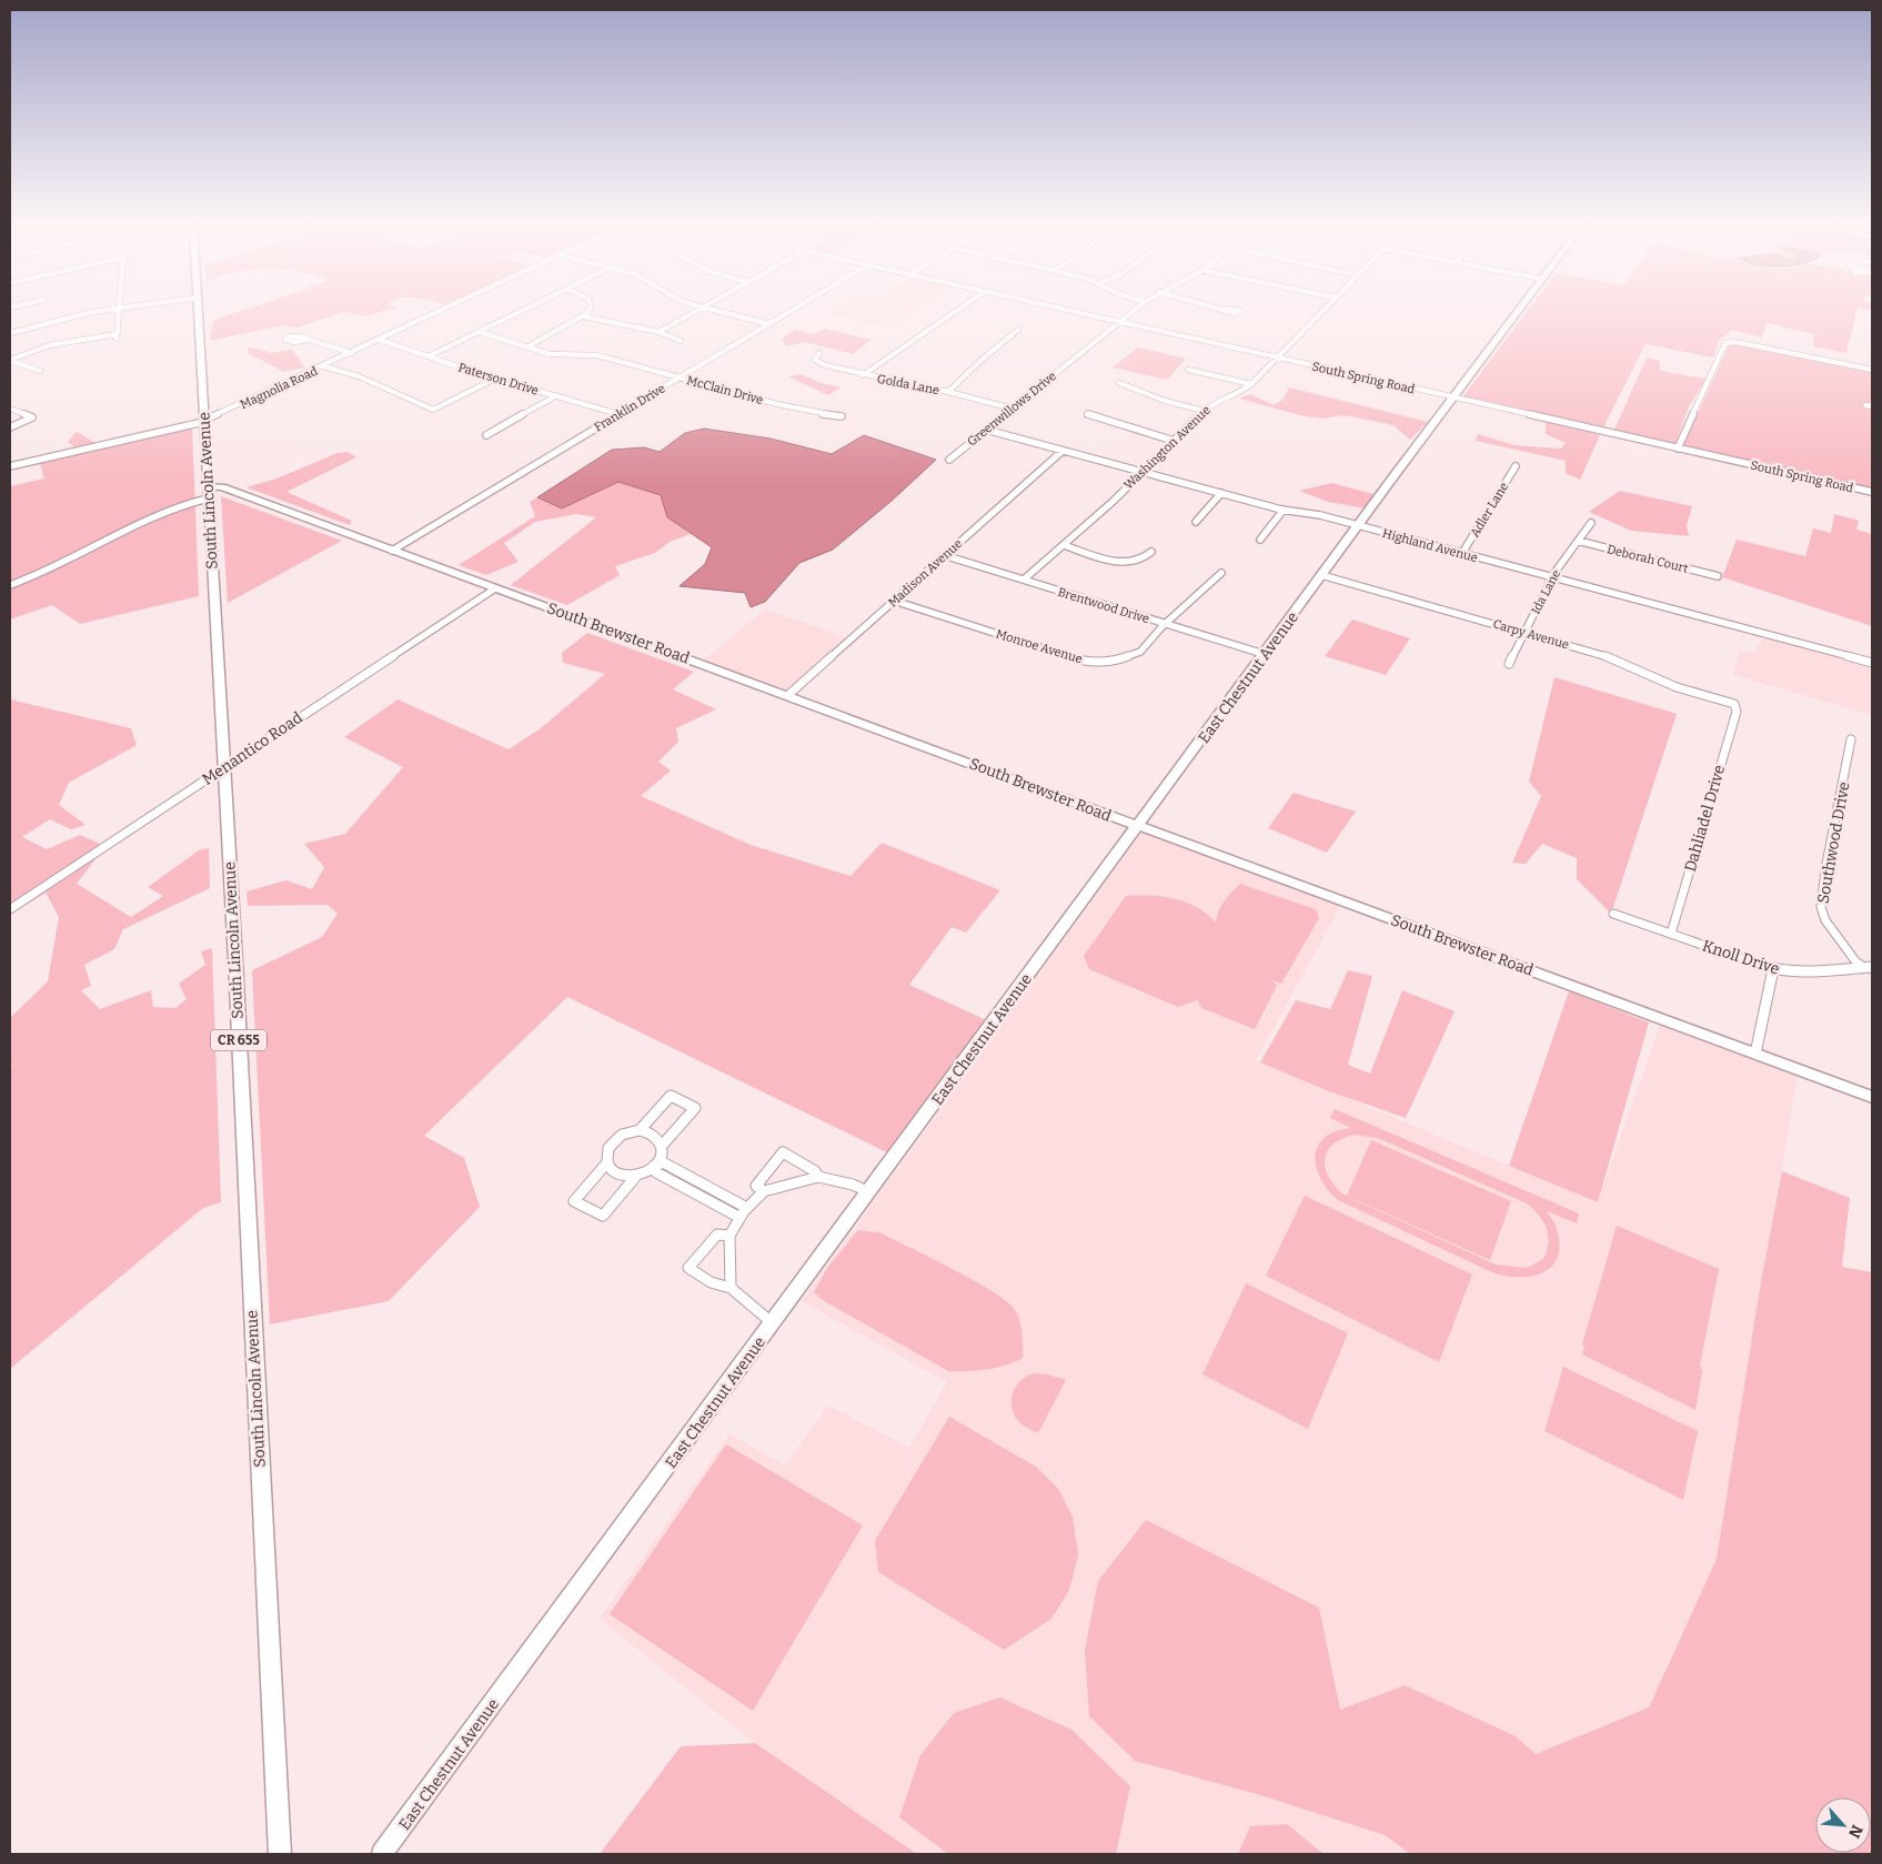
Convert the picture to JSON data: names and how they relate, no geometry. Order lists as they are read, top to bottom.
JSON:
{
  "streets": {
    "main road": ["South Lincoln Avenue", "CR 655"],
    "street": [
      "South Spring Road",
      "Paterson Drive",
      "Golda Lane",
      "Magnolia Road",
      "McClain Drive",
      "Franklin Drive",
      "Greenwillows Drive",
      "Washington Avenue",
      "Adler Lane",
      "Highland Avenue",
      "Deborah Court",
      "Madison Avenue",
      "Ida Lane",
      "Brentwood Drive",
      "South Brewster Road",
      "Carpy Avenue",
      "Monroe Avenue",
      "East Chestnut Avenue",
      "Menantico Road",
      "Dahliadel Drive",
      "Southwood Drive",
      "Knoll Drive"
    ]
  },
  "crossings": [
    ["South Spring Road", "Greenwillows Drive"],
    ["South Spring Road", "Washington Avenue"],
    ["South Spring Road", "East Chestnut Avenue"],
    ["Paterson Drive", "Magnolia Road"],
    ["Paterson Drive", "Franklin Drive"],
    ["Golda Lane", "Greenwillows Drive"],
    ["Magnolia Road", "South Lincoln Avenue"],
    ["McClain Drive", "Franklin Drive"],
    ["Franklin Drive", "South Brewster Road"],
    ["Greenwillows Drive", "Highland Avenue"],
    ["Washington Avenue", "Highland Avenue"],
    ["Washington Avenue", "Brentwood Drive"],
    ["South Lincoln Avenue", "South Brewster Road"],
    ["South Lincoln Avenue", "Menantico Road"],
    ["Adler Lane", "Highland Avenue"],
    ["Highland Avenue", "Madison Avenue"],
    ["Highland Avenue", "Ida Lane"],
    ["Highland Avenue", "East Chestnut Avenue"],
    ["Deborah Court", "Ida Lane"],
    ["Madison Avenue", "Brentwood Drive"],
    ["Madison Avenue", "South Brewster Road"],
    ["Madison Avenue", "Monroe Avenue"],
    ["Ida Lane", "Carpy Avenue"],
    ["Brentwood Drive", "Monroe Avenue"],
    ["Brentwood Drive", "East Chestnut Avenue"],
    ["South Brewster Road", "East Chestnut Avenue"],
    ["South Brewster Road", "Menantico Road"],
    ["Carpy Avenue", "East Chestnut Avenue"],
    ["Carpy Avenue", "Dahliadel Drive"],
    ["Dahliadel Drive", "Knoll Drive"],
    ["Southwood Drive", "Knoll Drive"]
  ],
  "north": "bottom right"
}
